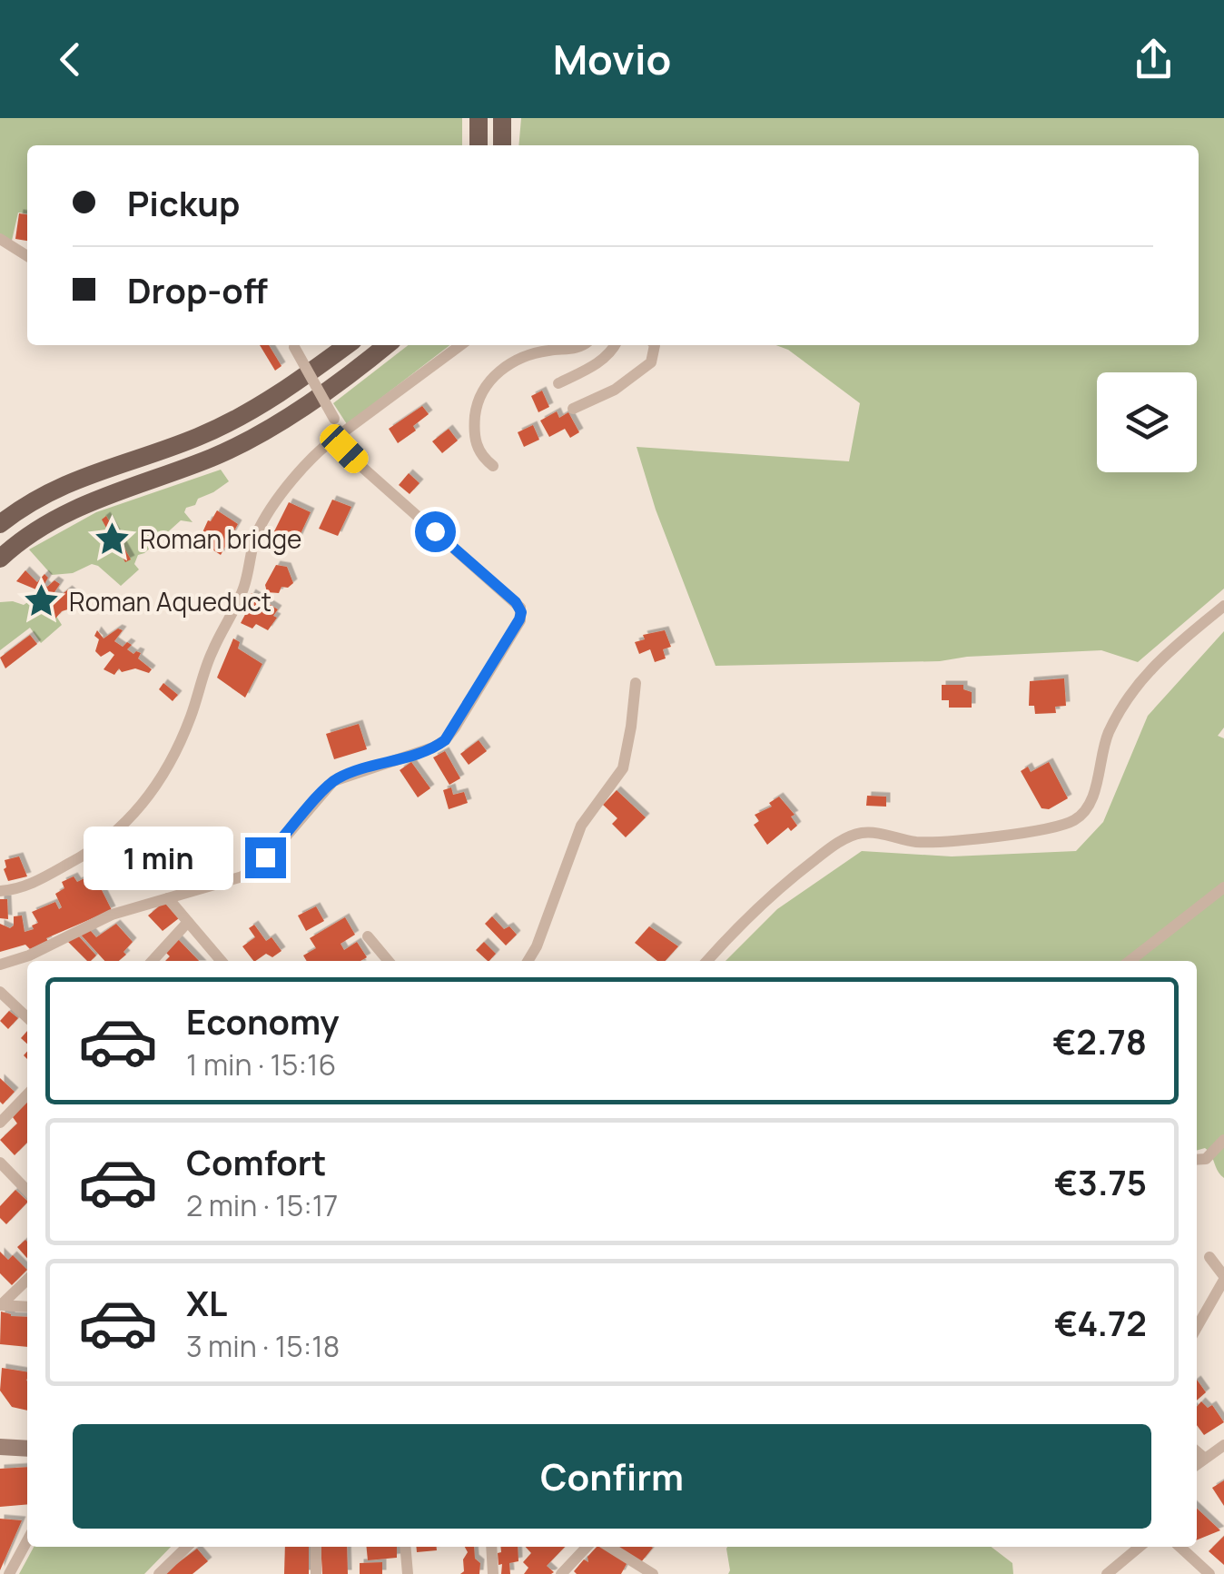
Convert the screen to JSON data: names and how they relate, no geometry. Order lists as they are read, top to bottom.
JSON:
{
  "places": {
    "place": ["Roman bridge", "Roman Aqueduct"]
  },
  "page": {
    "header": "Movio",
    "banner": ["Pickup", "Drop-off"],
    "bubble": "1 min",
    "list": [
      {
        "name": "Economy",
        "note": "1 min · 15:16",
        "value": "€2.78"
      },
      {
        "name": "Comfort",
        "note": "2 min · 15:17",
        "value": "€3.75"
      },
      {
        "name": "XL",
        "note": "3 min · 15:18",
        "value": "€4.72"
      }
    ],
    "buttons": "Confirm"
  }
}
